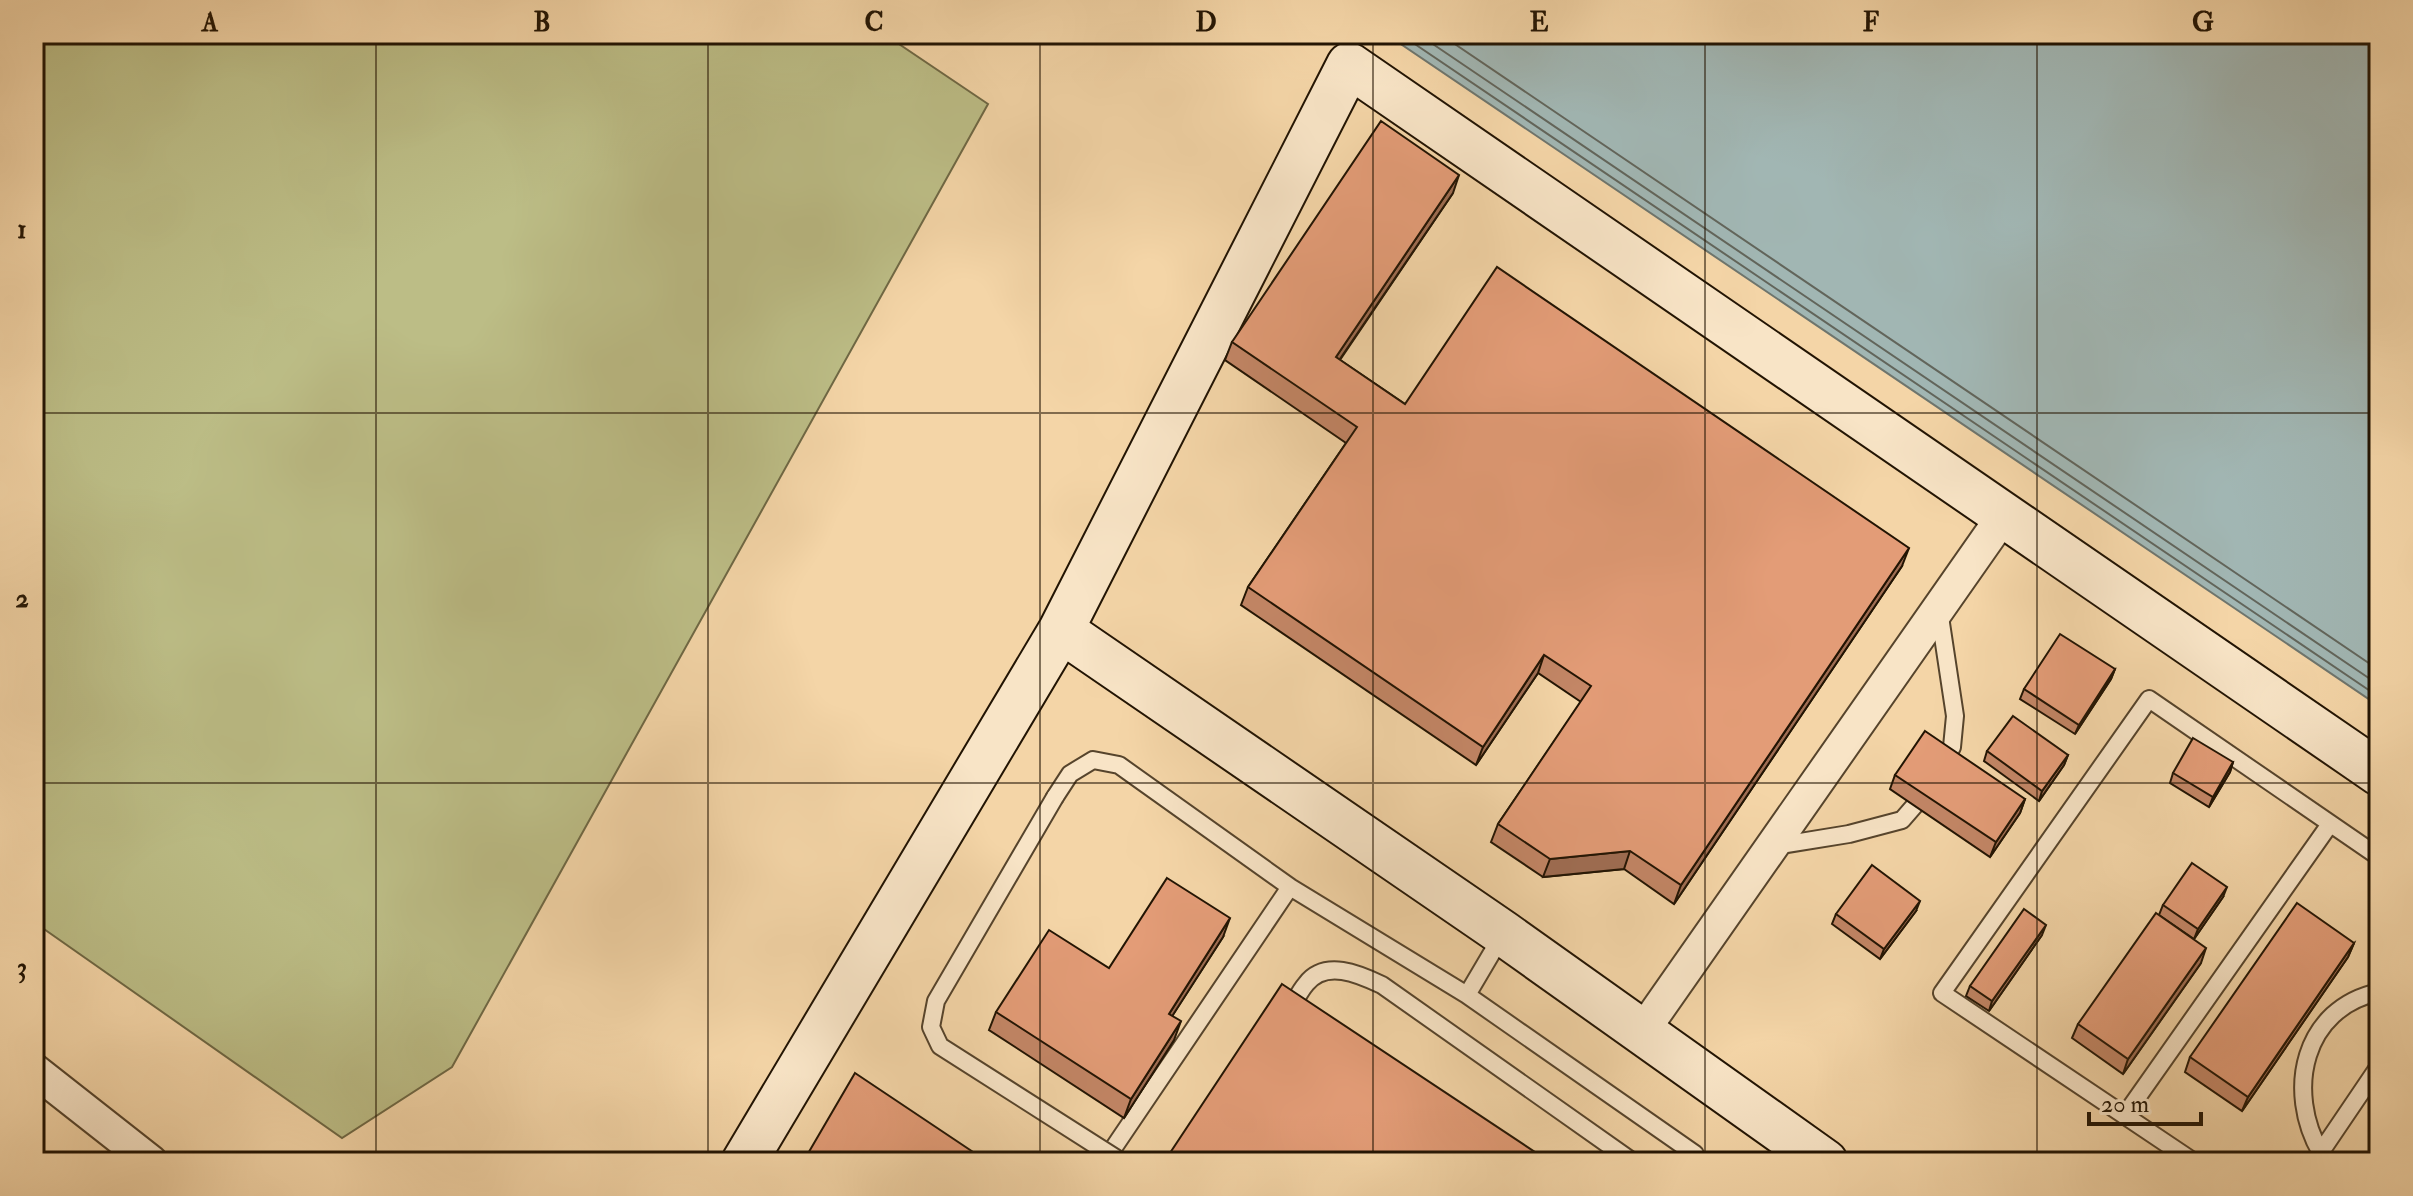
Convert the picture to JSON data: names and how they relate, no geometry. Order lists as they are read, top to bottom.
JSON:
{
  "scale_bar": "20 m",
  "grid": {
    "columns": [
      "A",
      "B",
      "C",
      "D",
      "E",
      "F",
      "G"
    ],
    "rows": ["1", "2", "3"]
  }
}
